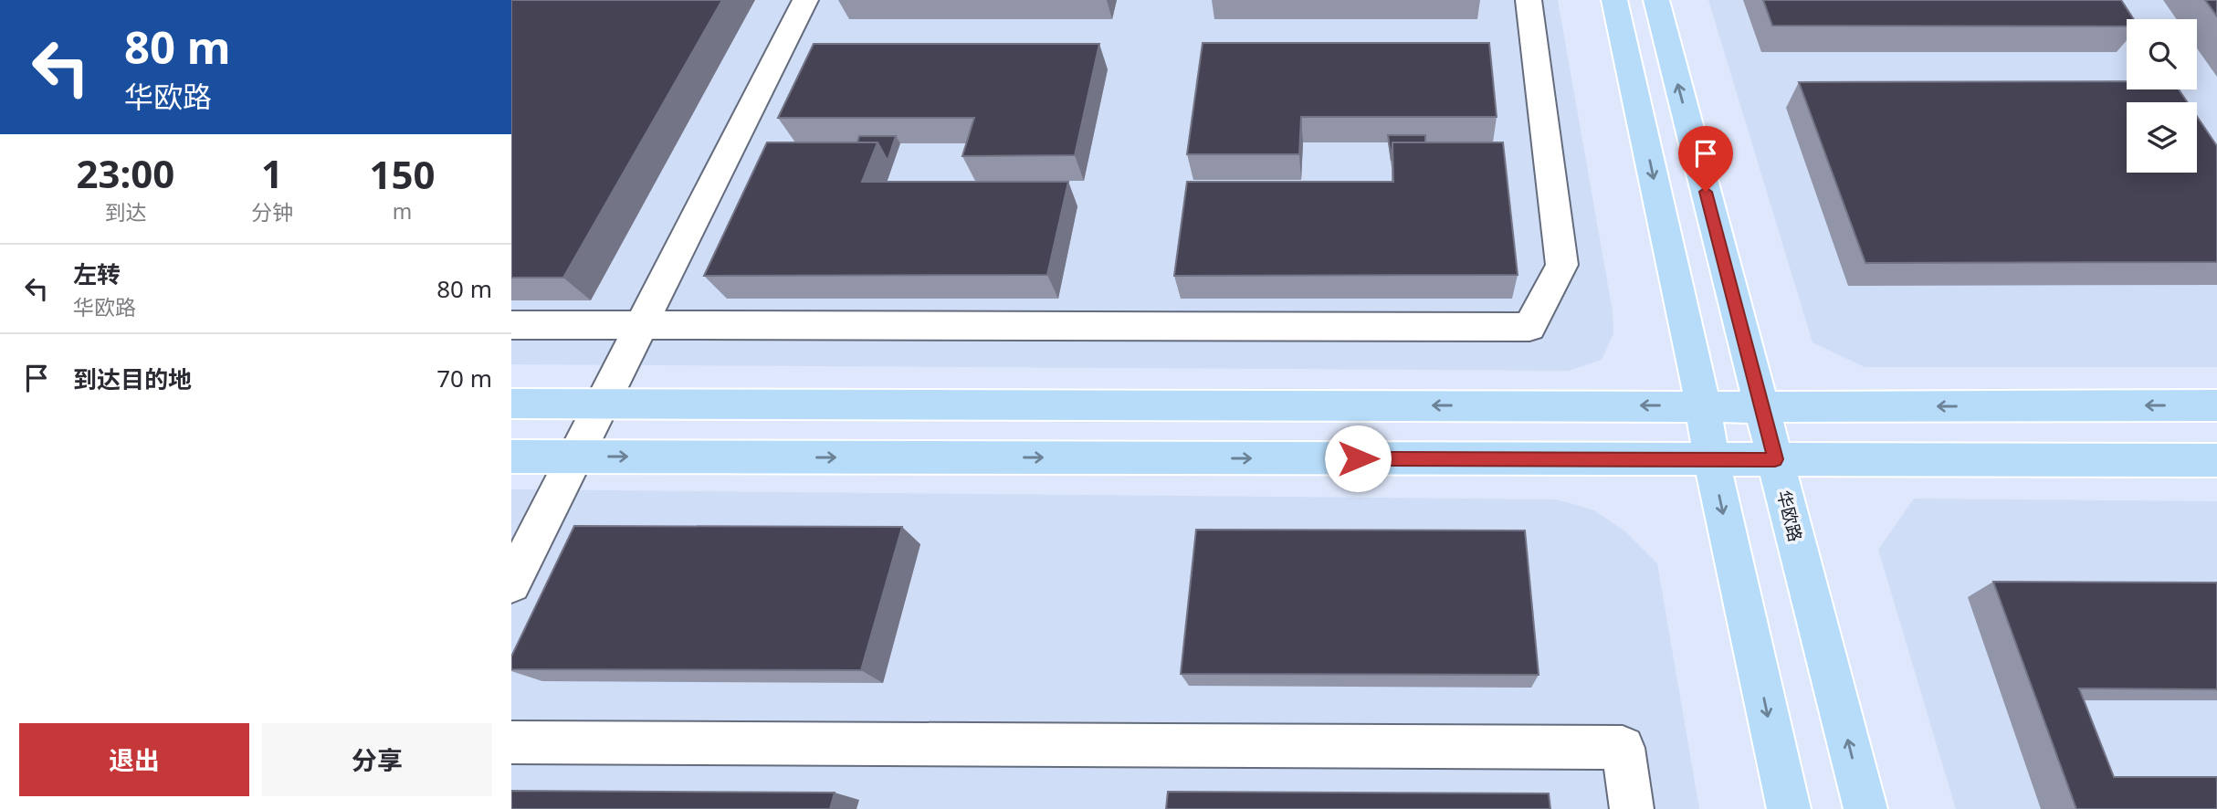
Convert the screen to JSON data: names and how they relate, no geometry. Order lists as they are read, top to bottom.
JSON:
{
  "streets": {
    "main road": ["华欧路"]
  },
  "page": {
    "turn": ["80 m", "华欧路"],
    "eta": [
      "23:00",
      "到达",
      "1",
      "分钟",
      "150",
      "m"
    ],
    "list": [
      {
        "name": "左转",
        "note": "华欧路",
        "value": "80 m"
      },
      {
        "name": "到达目的地",
        "value": "70 m"
      }
    ],
    "buttons": ["退出", "分享"]
  }
}
